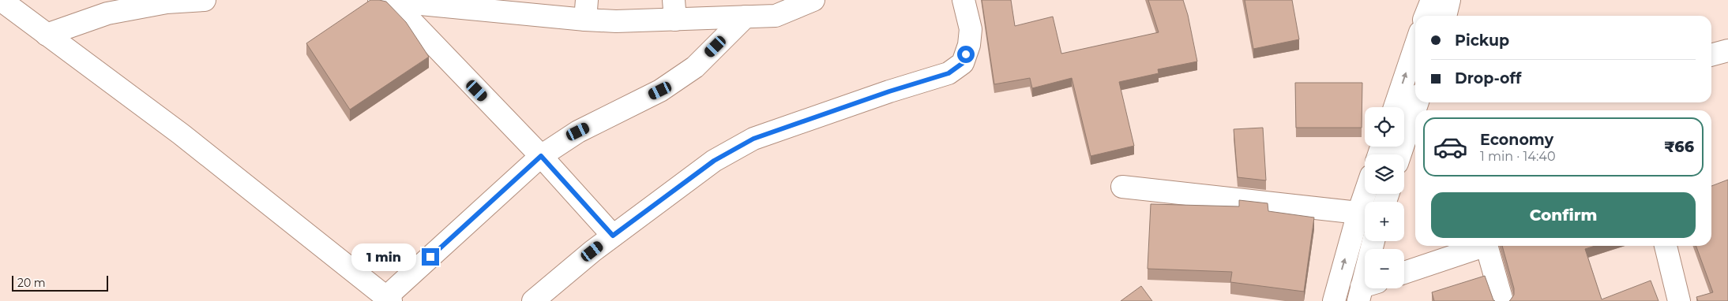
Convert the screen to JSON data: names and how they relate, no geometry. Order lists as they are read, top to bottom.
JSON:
{
  "scale_bar": "20 m",
  "page": {
    "banner": ["Pickup", "Drop-off"],
    "map_buttons": ["+", "−"],
    "list": [
      {
        "name": "Economy",
        "note": "1 min · 14:40",
        "value": "₹66"
      }
    ],
    "buttons": "Confirm",
    "bubble": "1 min",
    "scale": "20 m"
  }
}
